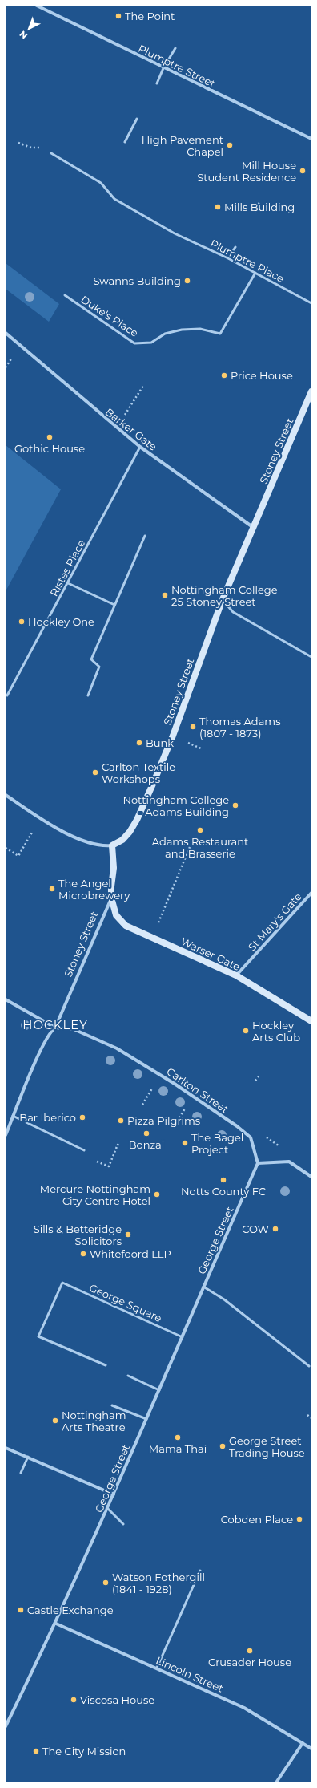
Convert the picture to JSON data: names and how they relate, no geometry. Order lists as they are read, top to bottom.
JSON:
{
  "streets": {
    "street": [
      "Plumptre Street",
      "Barker Gate",
      "Stoney Street",
      "St Mary's Gate",
      "Warser Gate",
      "Carlton Street",
      "George Street",
      "Lincoln Street"
    ],
    "lane": [
      "Plumptre Place",
      "Duke's Place",
      "Ristes Place",
      "George Square"
    ]
  },
  "crossings": [
    ["Plumptre Place", "Duke's Place"],
    ["Barker Gate", "Stoney Street"],
    ["Barker Gate", "Ristes Place"],
    ["Stoney Street", "Warser Gate"],
    ["Stoney Street", "Carlton Street"],
    ["St Mary's Gate", "Warser Gate"],
    ["Carlton Street", "George Street"],
    ["George Street", "George Square"],
    ["George Street", "Lincoln Street"]
  ],
  "districts": ["HOCKLEY"],
  "places": [
    "The Point",
    "High Pavement Chapel",
    "Mill House Student Residence",
    "Mills Building",
    "Swanns Building",
    "Price House",
    "Gothic House",
    "Nottingham College 25 Stoney Street",
    "Hockley One",
    "Thomas Adams (1807 - 1873)",
    "Bunk",
    "Carlton Textile Workshops",
    "Nottingham College - Adams Building",
    "Adams Restaurant and Brasserie",
    "The Angel Microbrewery",
    "Hockley Arts Club",
    "Bar Iberico",
    "Pizza Pilgrims",
    "Bonzai",
    "The Bagel Project",
    "Notts County FC",
    "Mercure Nottingham City Centre Hotel",
    "COW",
    "Sills & Betteridge Solicitors",
    "Whitefoord LLP",
    "Nottingham Arts Theatre",
    "Mama Thai",
    "George Street Trading House",
    "Cobden Place",
    "Watson Fothergill (1841 - 1928)",
    "Castle Exchange",
    "Crusader House",
    "Viscosa House",
    "The City Mission"
  ],
  "north": "bottom left"
}
